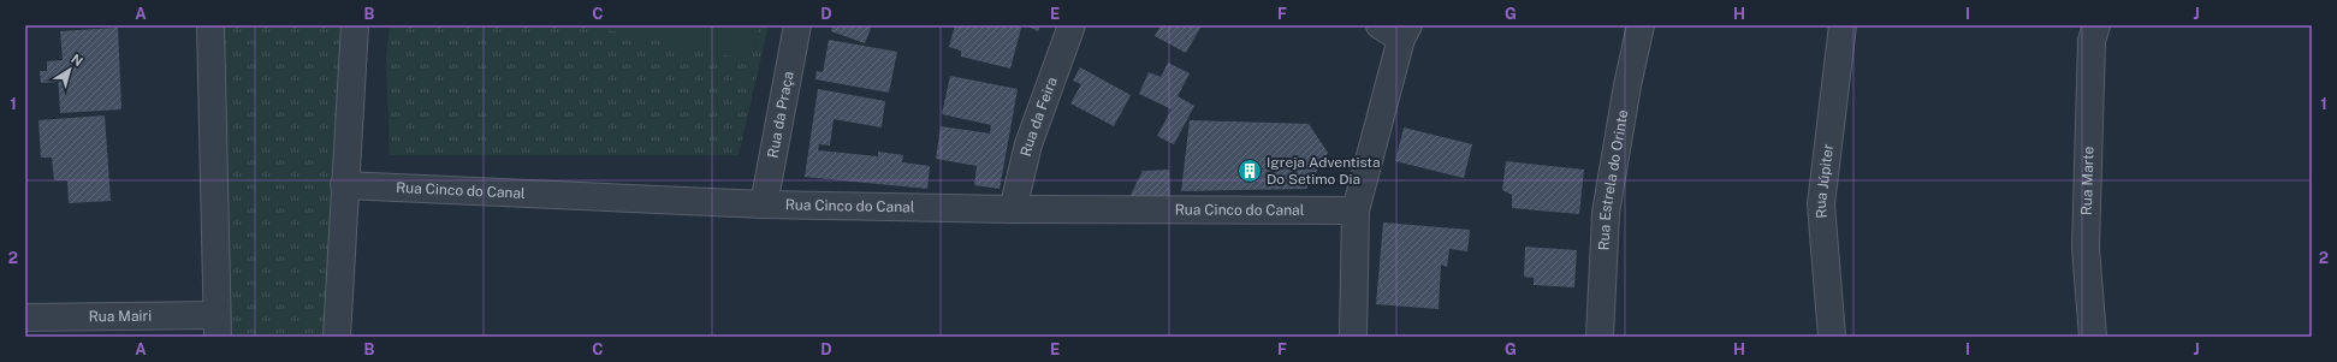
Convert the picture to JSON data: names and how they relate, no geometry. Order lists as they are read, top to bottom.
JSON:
{
  "streets": {
    "street": [
      "Rua da Praça",
      "Rua da Feira",
      "Rua Estrela do Orinte",
      "Rua Júpiter",
      "Rua Marte",
      "Rua Cinco do Canal",
      "Rua Mairi"
    ]
  },
  "crossings": [
    ["Rua da Praça", "Rua Cinco do Canal"],
    ["Rua da Feira", "Rua Cinco do Canal"]
  ],
  "places": {
    "building": ["Igreja Adventista Do Setimo Dia"]
  },
  "north": "top right",
  "grid": {
    "columns": [
      "A",
      "B",
      "C",
      "D",
      "E",
      "F",
      "G",
      "H",
      "I",
      "J"
    ],
    "rows": ["1", "2"]
  }
}
